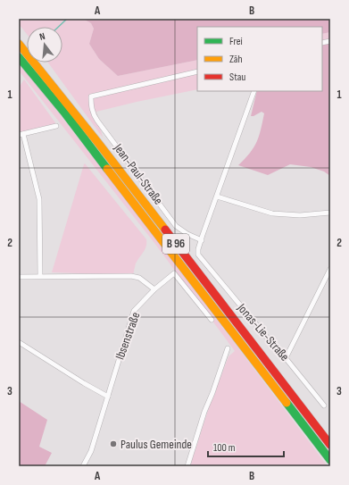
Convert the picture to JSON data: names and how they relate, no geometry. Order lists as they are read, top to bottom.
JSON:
{
  "streets": {
    "highway": ["B 96"],
    "street": ["Jean-Paul-Straße", "Jonas-Lie-Straße", "Ibsenstraße"]
  },
  "crossings": [
    ["Jean-Paul-Straße", "Jonas-Lie-Straße"]
  ],
  "places": ["Paulus Gemeinde"],
  "legend": ["Frei", "Zäh", "Stau"],
  "scale_bar": "100 m",
  "north": "top",
  "grid": {
    "columns": ["A", "B"],
    "rows": ["1", "2", "3"]
  }
}
